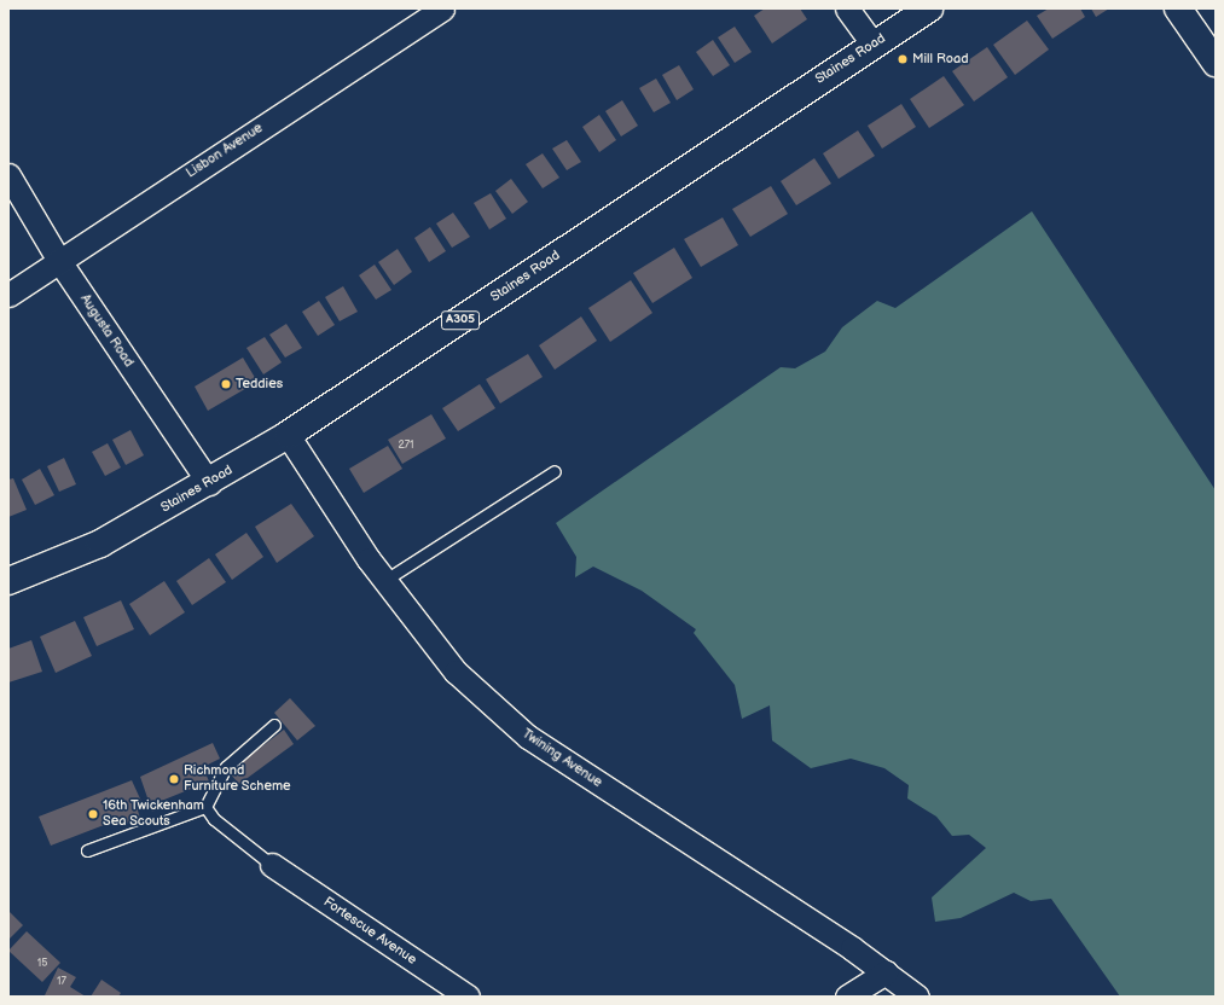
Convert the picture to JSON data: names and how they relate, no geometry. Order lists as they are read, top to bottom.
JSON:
{
  "streets": {
    "main road": ["Staines Road", "A305"],
    "street": [
      "Lisbon Avenue",
      "Augusta Road",
      "Twining Avenue",
      "Fortescue Avenue"
    ]
  },
  "crossings": [
    ["Staines Road", "Augusta Road"],
    ["Staines Road", "Twining Avenue"],
    ["Lisbon Avenue", "Augusta Road"]
  ],
  "places": [
    "Mill Road",
    "Teddies",
    "Richmond Furniture Scheme",
    "16th Twickenham Sea Scouts"
  ],
  "house_numbers": ["271", "15", "17"]
}
